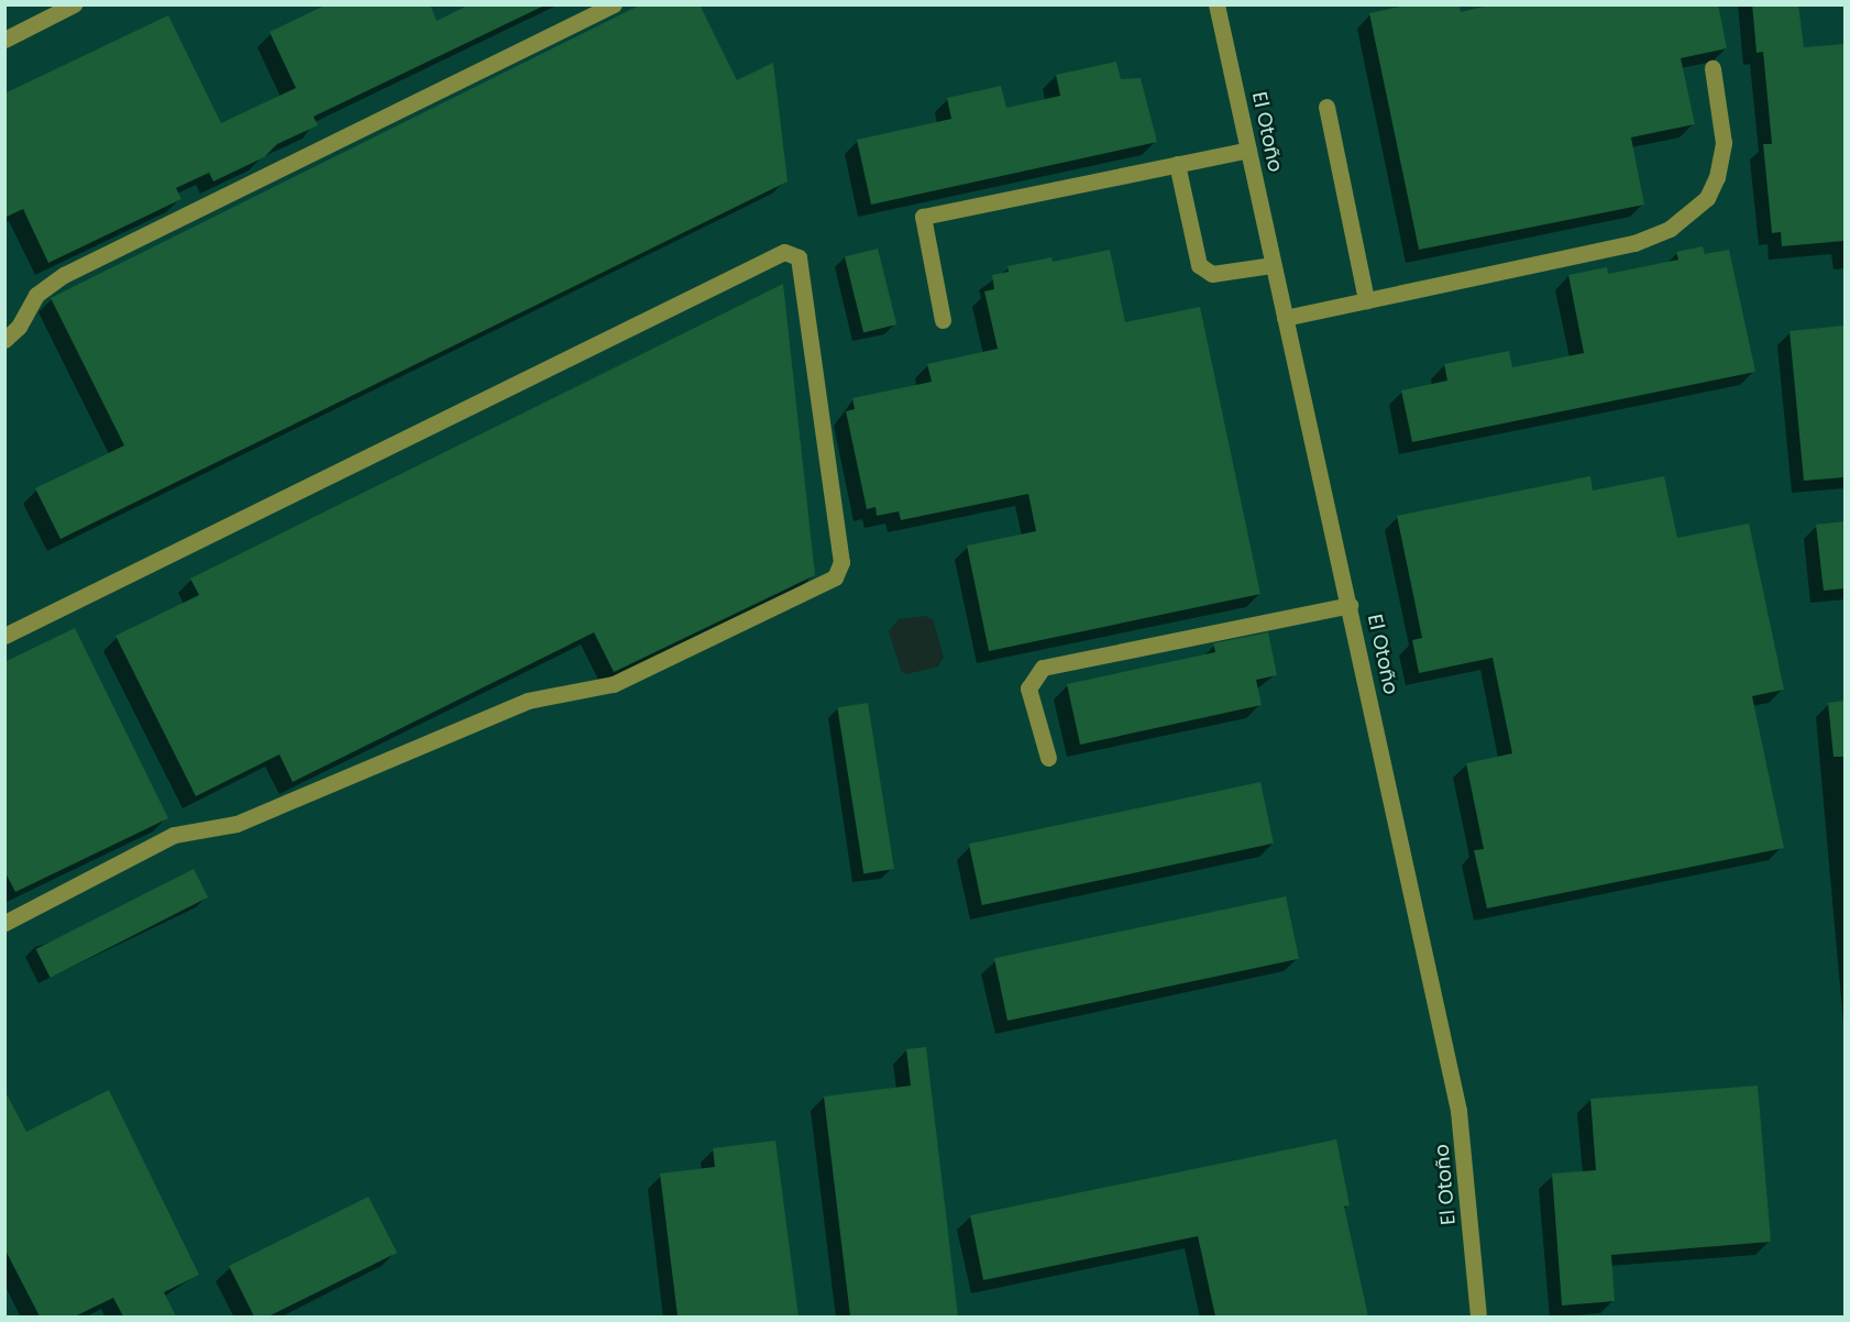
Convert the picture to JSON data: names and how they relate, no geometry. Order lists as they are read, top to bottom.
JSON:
{
  "streets": {
    "street": ["El Otoño"]
  }
}
